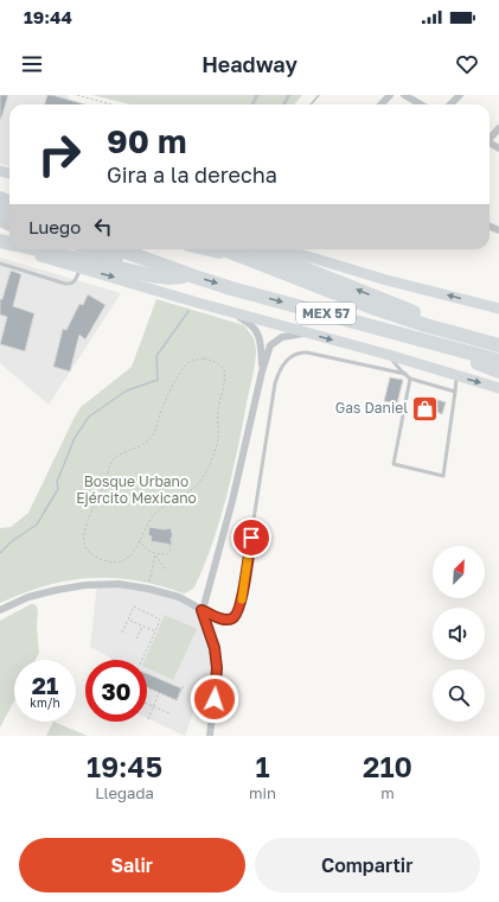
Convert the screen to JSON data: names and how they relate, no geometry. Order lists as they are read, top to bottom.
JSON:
{
  "streets": {
    "highway": ["MEX 57"]
  },
  "parks": ["Bosque Urbano Ejército Mexicano"],
  "places": {
    "shop": ["Gas Daniel"]
  },
  "north": "top right",
  "page": {
    "status": "19:44",
    "header": "Headway",
    "turn": ["90 m", "Gira a la derecha"],
    "then": "Luego",
    "speed": "21 km/h",
    "limit": "30",
    "eta": [
      "19:45",
      "Llegada",
      "1",
      "min",
      "210",
      "m"
    ],
    "buttons": ["Salir", "Compartir"]
  }
}
